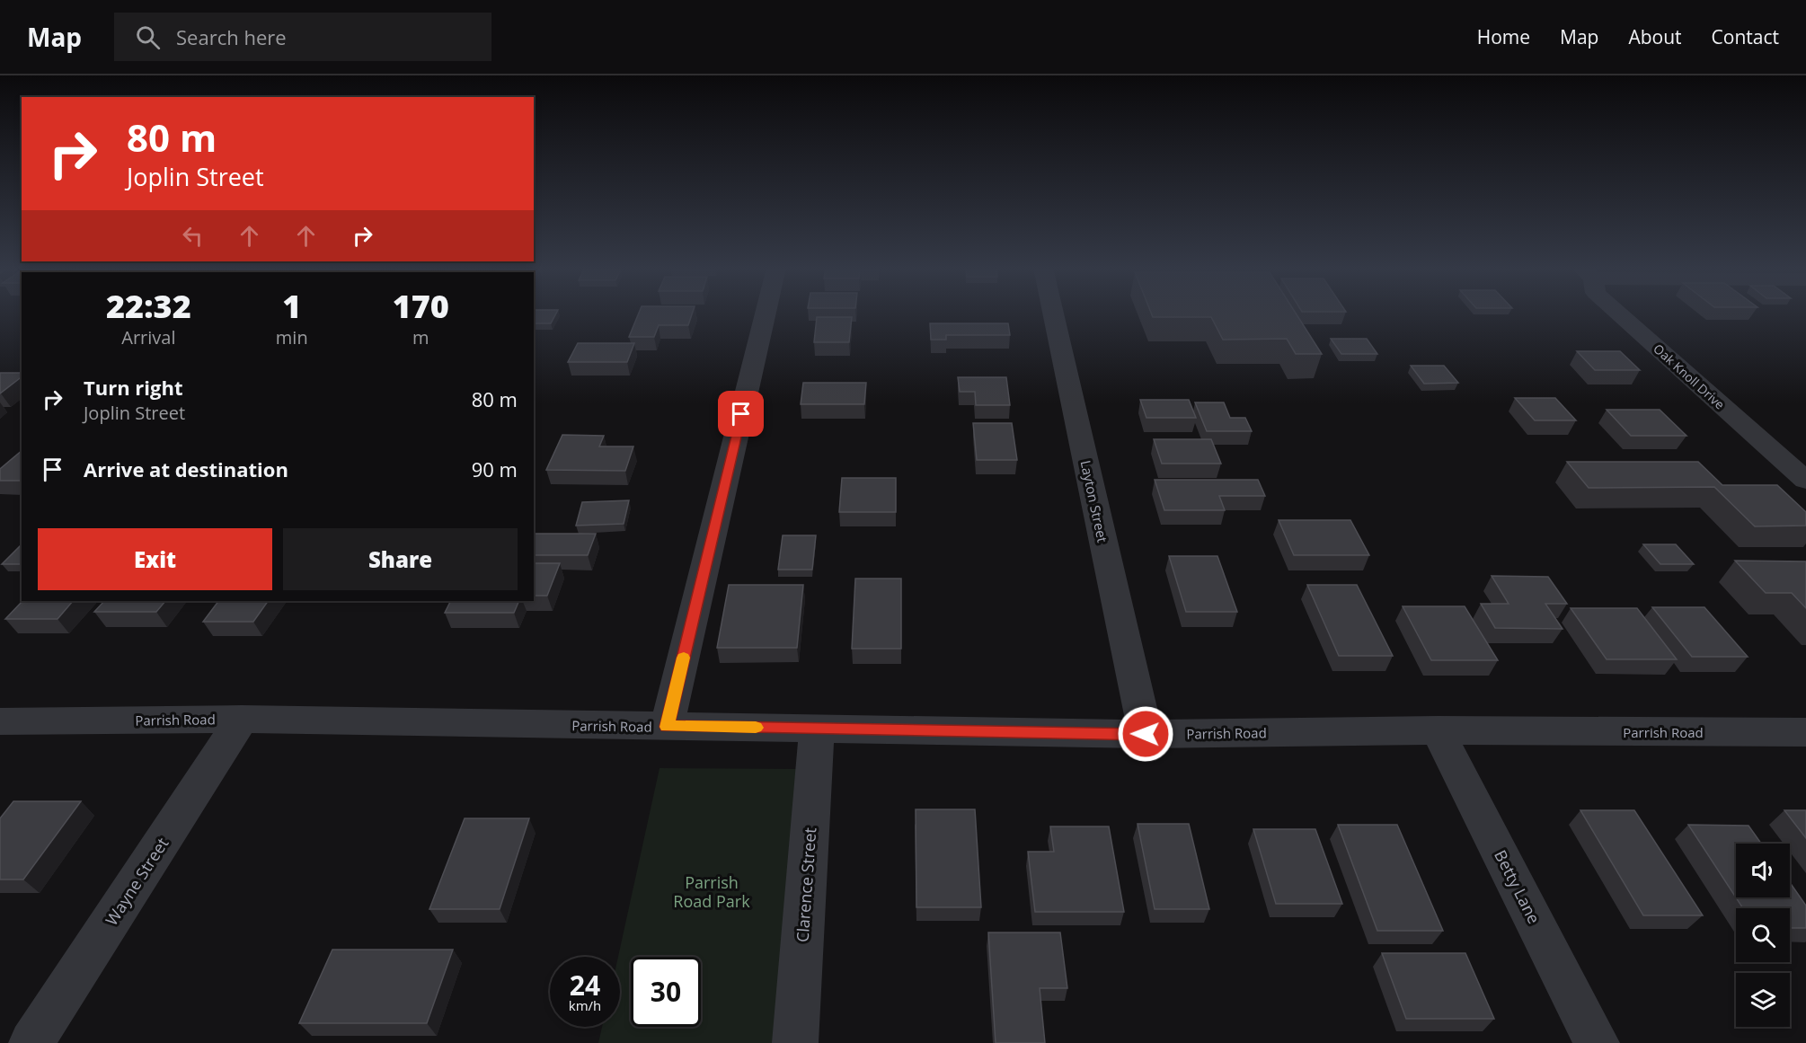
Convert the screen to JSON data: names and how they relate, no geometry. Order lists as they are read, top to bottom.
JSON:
{
  "streets": {
    "street": [
      "Oak Knoll Drive",
      "Layton Street",
      "Parrish Road",
      "Wayne Street",
      "Clarence Street",
      "Betty Lane"
    ]
  },
  "crossings": [
    ["Layton Street", "Parrish Road"],
    ["Parrish Road", "Wayne Street"],
    ["Parrish Road", "Clarence Street"],
    ["Parrish Road", "Betty Lane"]
  ],
  "parks": ["Parrish Road Park"],
  "page": {
    "header": "Map",
    "search": "Search here",
    "nav": [
      "Home",
      "Map",
      "About",
      "Contact"
    ],
    "turn": ["80 m", "Joplin Street"],
    "eta": [
      "22:32",
      "Arrival",
      "1",
      "min",
      "170",
      "m"
    ],
    "list": [
      {
        "name": "Turn right",
        "note": "Joplin Street",
        "value": "80 m"
      },
      {
        "name": "Arrive at destination",
        "value": "90 m"
      }
    ],
    "buttons": ["Exit", "Share"],
    "speed": "24 km/h",
    "limit": "30"
  }
}
